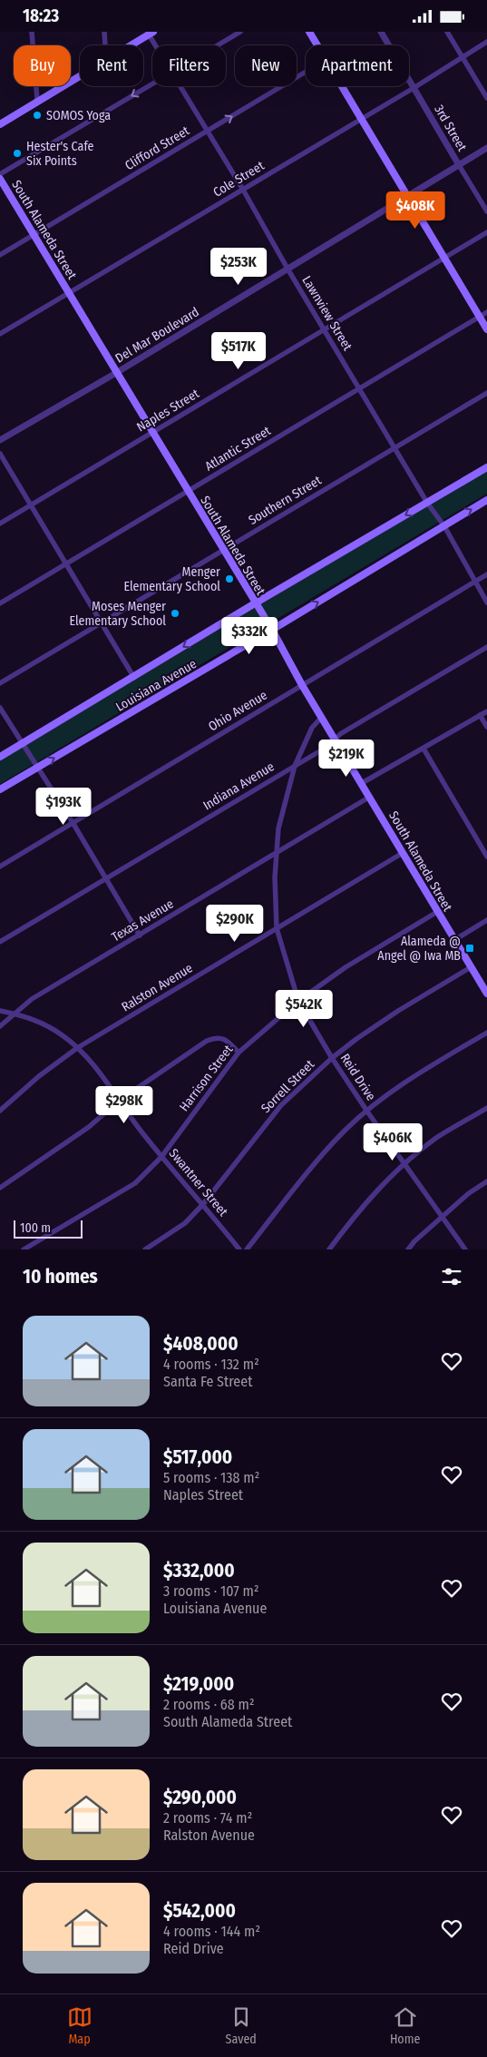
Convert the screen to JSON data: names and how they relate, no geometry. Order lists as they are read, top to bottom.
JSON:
{
  "streets": {
    "main road": ["South Alameda Street", "Louisiana Avenue"],
    "street": [
      "3rd Street",
      "Clifford Street",
      "Cole Street",
      "Lawnview Street",
      "Del Mar Boulevard",
      "Naples Street",
      "Atlantic Street",
      "Southern Street",
      "Ohio Avenue",
      "Indiana Avenue",
      "Texas Avenue",
      "Ralston Avenue",
      "Reid Drive",
      "Harrison Street",
      "Sorrell Street",
      "Swantner Street"
    ]
  },
  "crossings": [
    ["3rd Street", "Cole Street"],
    ["3rd Street", "Del Mar Boulevard"],
    ["Clifford Street", "South Alameda Street"],
    ["Clifford Street", "Lawnview Street"],
    ["Cole Street", "South Alameda Street"],
    ["Cole Street", "Lawnview Street"],
    ["South Alameda Street", "Del Mar Boulevard"],
    ["South Alameda Street", "Naples Street"],
    ["South Alameda Street", "Atlantic Street"],
    ["South Alameda Street", "Southern Street"],
    ["South Alameda Street", "Louisiana Avenue"],
    ["South Alameda Street", "Ohio Avenue"],
    ["South Alameda Street", "Indiana Avenue"],
    ["South Alameda Street", "Texas Avenue"],
    ["South Alameda Street", "Ralston Avenue"],
    ["South Alameda Street", "Reid Drive"],
    ["South Alameda Street", "Harrison Street"],
    ["South Alameda Street", "Sorrell Street"],
    ["Lawnview Street", "Del Mar Boulevard"],
    ["Lawnview Street", "Naples Street"],
    ["Lawnview Street", "Atlantic Street"],
    ["Lawnview Street", "Southern Street"],
    ["Lawnview Street", "Louisiana Avenue"],
    ["Lawnview Street", "Ohio Avenue"],
    ["Indiana Avenue", "Reid Drive"],
    ["Texas Avenue", "Reid Drive"],
    ["Texas Avenue", "Swantner Street"],
    ["Ralston Avenue", "Reid Drive"],
    ["Ralston Avenue", "Swantner Street"],
    ["Reid Drive", "Harrison Street"],
    ["Reid Drive", "Sorrell Street"],
    ["Harrison Street", "Swantner Street"],
    ["Sorrell Street", "Swantner Street"]
  ],
  "places": {
    "other": [
      "SOMOS Yoga",
      "Hester's Cafe Six Points",
      "Menger Elementary School",
      "Moses Menger Elementary School"
    ],
    "transit": ["Alameda @ Angel @ Iwa MB"]
  },
  "scale_bar": "100 m",
  "page": {
    "status": "18:23",
    "chip": [
      "Buy",
      "Rent",
      "Filters",
      "New",
      "Apartment"
    ],
    "price": [
      "$408K",
      "$253K",
      "$517K",
      "$332K",
      "$219K",
      "$193K",
      "$290K",
      "$542K",
      "$298K",
      "$406K"
    ],
    "scale": "100 m",
    "heading": "10 homes",
    "list": [
      {
        "name": "$408,000",
        "note": "4 rooms · 132 m² · Santa Fe Street"
      },
      {
        "name": "$517,000",
        "note": "5 rooms · 138 m² · Naples Street"
      },
      {
        "name": "$332,000",
        "note": "3 rooms · 107 m² · Louisiana Avenue"
      },
      {
        "name": "$219,000",
        "note": "2 rooms · 68 m² · South Alameda Street"
      },
      {
        "name": "$290,000",
        "note": "2 rooms · 74 m² · Ralston Avenue"
      },
      {
        "name": "$542,000",
        "note": "4 rooms · 144 m² · Reid Drive"
      }
    ],
    "tabs": ["Map", "Saved", "Home"]
  }
}
